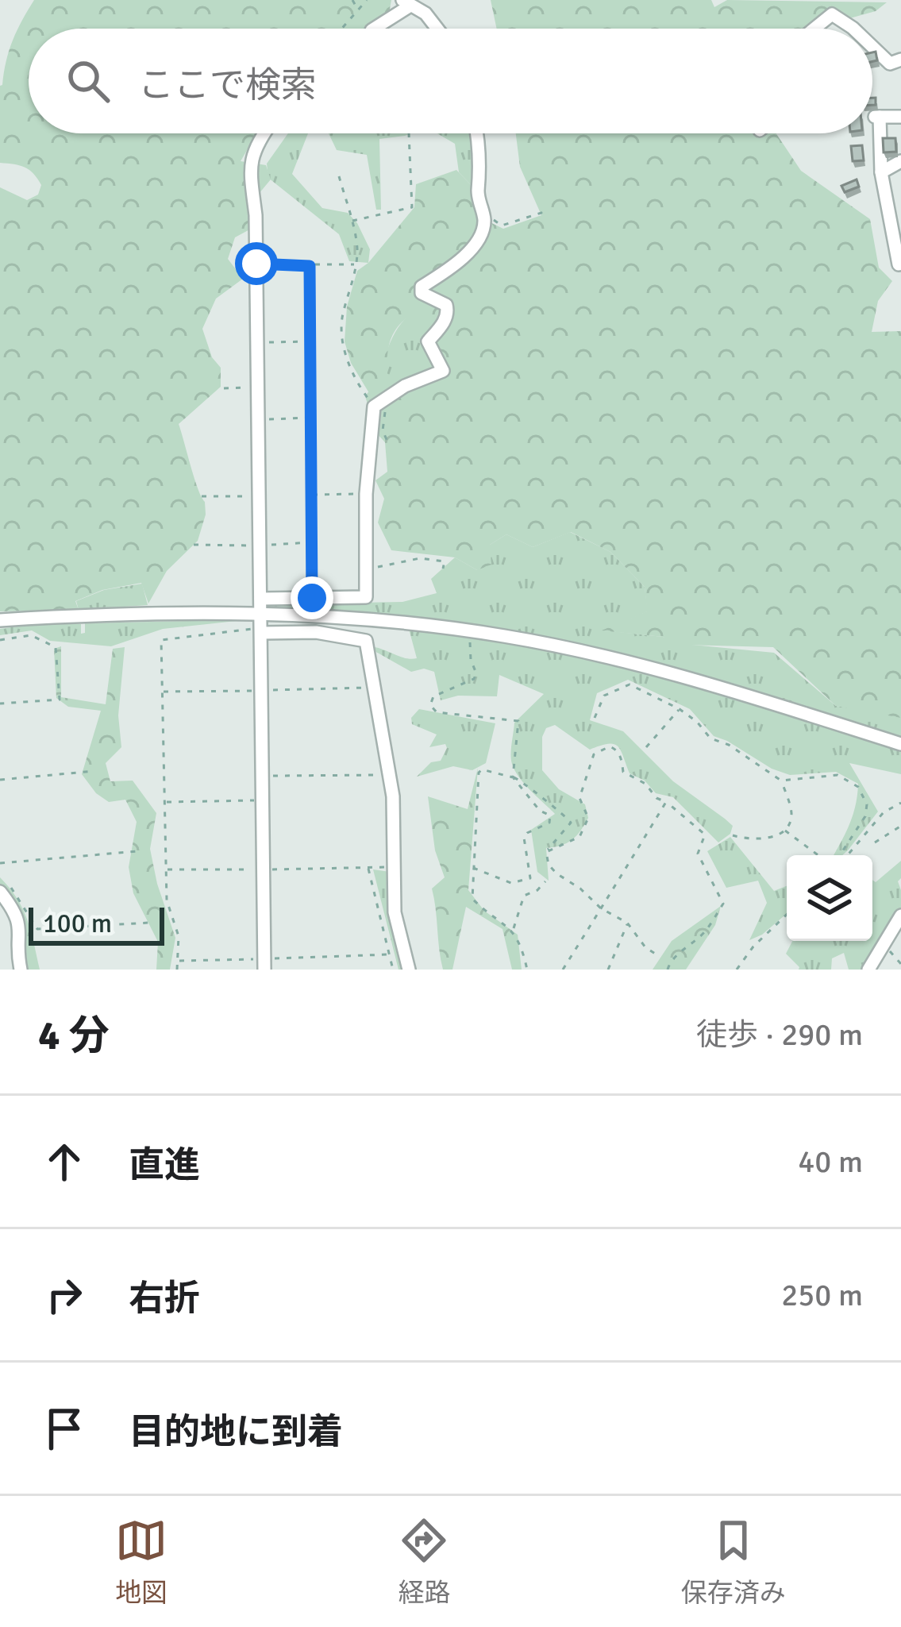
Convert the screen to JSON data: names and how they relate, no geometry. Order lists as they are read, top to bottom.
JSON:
{
  "scale_bar": "100 m",
  "page": {
    "search": "ここで検索",
    "scale": "100 m",
    "heading": ["4 分", "徒歩 · 290 m"],
    "list": [
      ["直進", "40 m"],
      ["右折", "250 m"],
      "目的地に到着"
    ],
    "nav": ["地図", "経路", "保存済み"]
  }
}
